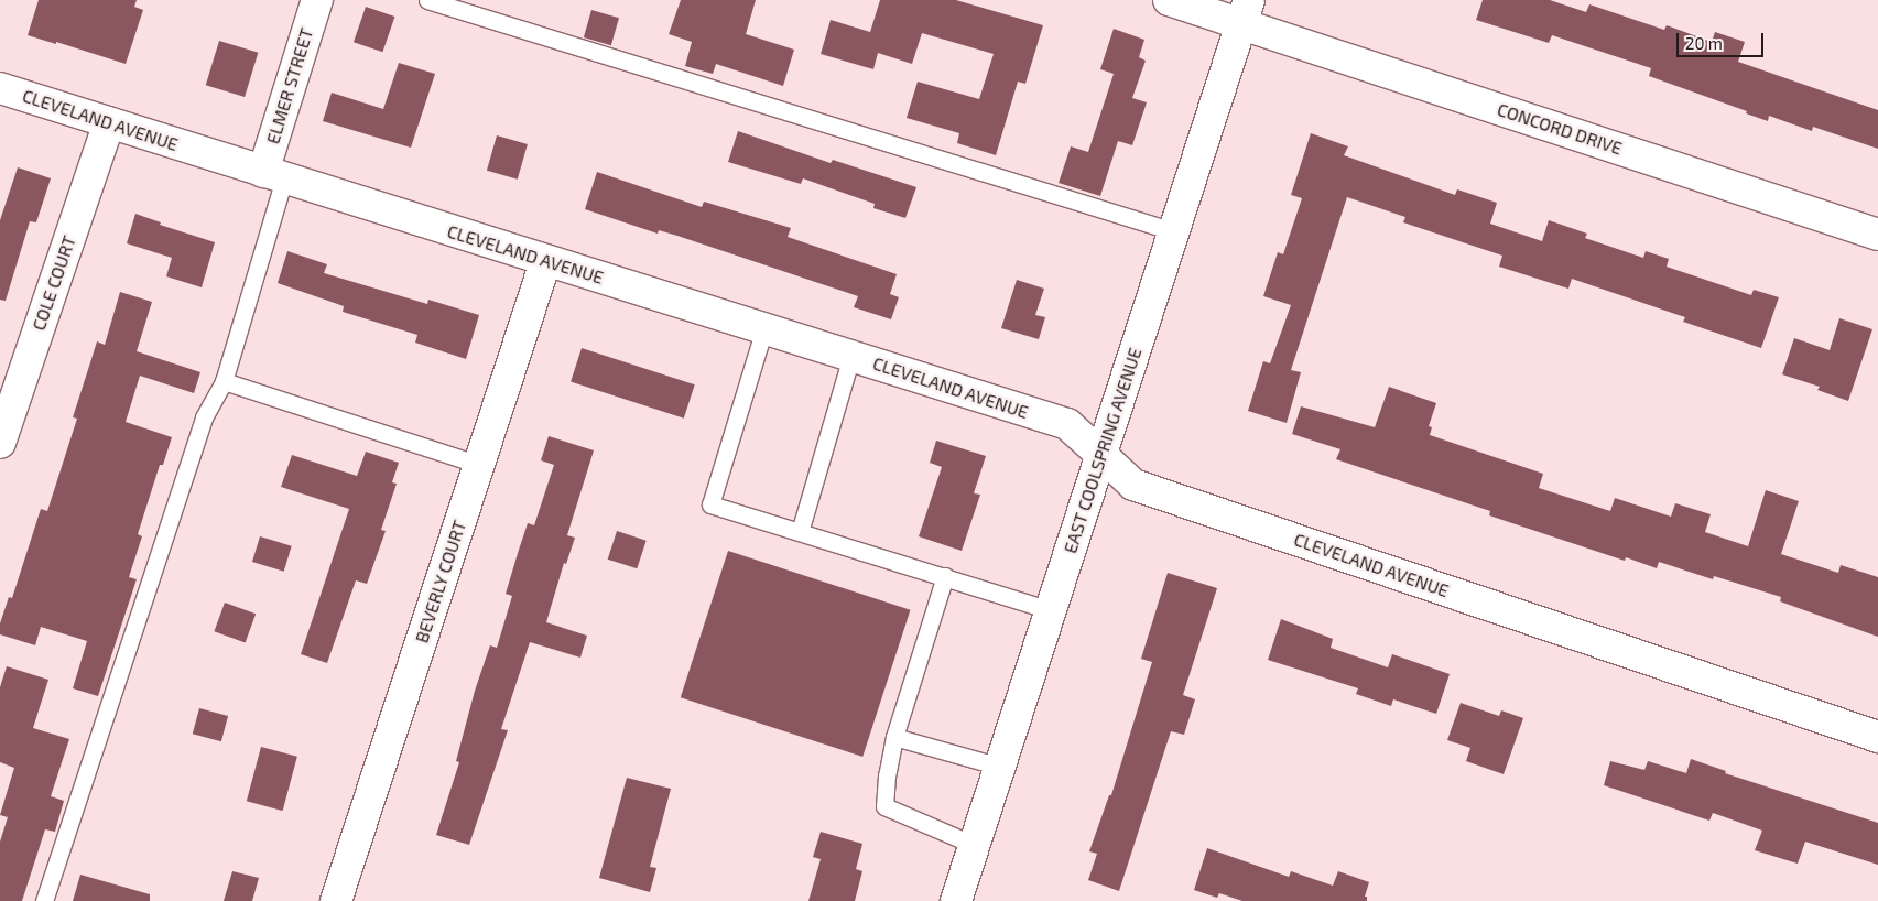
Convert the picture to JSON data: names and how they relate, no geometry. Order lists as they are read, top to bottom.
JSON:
{
  "streets": {
    "street": [
      "ELMER STREET",
      "CLEVELAND AVENUE",
      "CONCORD DRIVE",
      "COLE COURT",
      "EAST COOLSPRING AVENUE",
      "BEVERLY COURT"
    ]
  },
  "crossings": [
    ["ELMER STREET", "CLEVELAND AVENUE"],
    ["CLEVELAND AVENUE", "COLE COURT"],
    ["CLEVELAND AVENUE", "EAST COOLSPRING AVENUE"],
    ["CLEVELAND AVENUE", "BEVERLY COURT"],
    ["CONCORD DRIVE", "EAST COOLSPRING AVENUE"]
  ],
  "scale_bar": "20 m"
}
